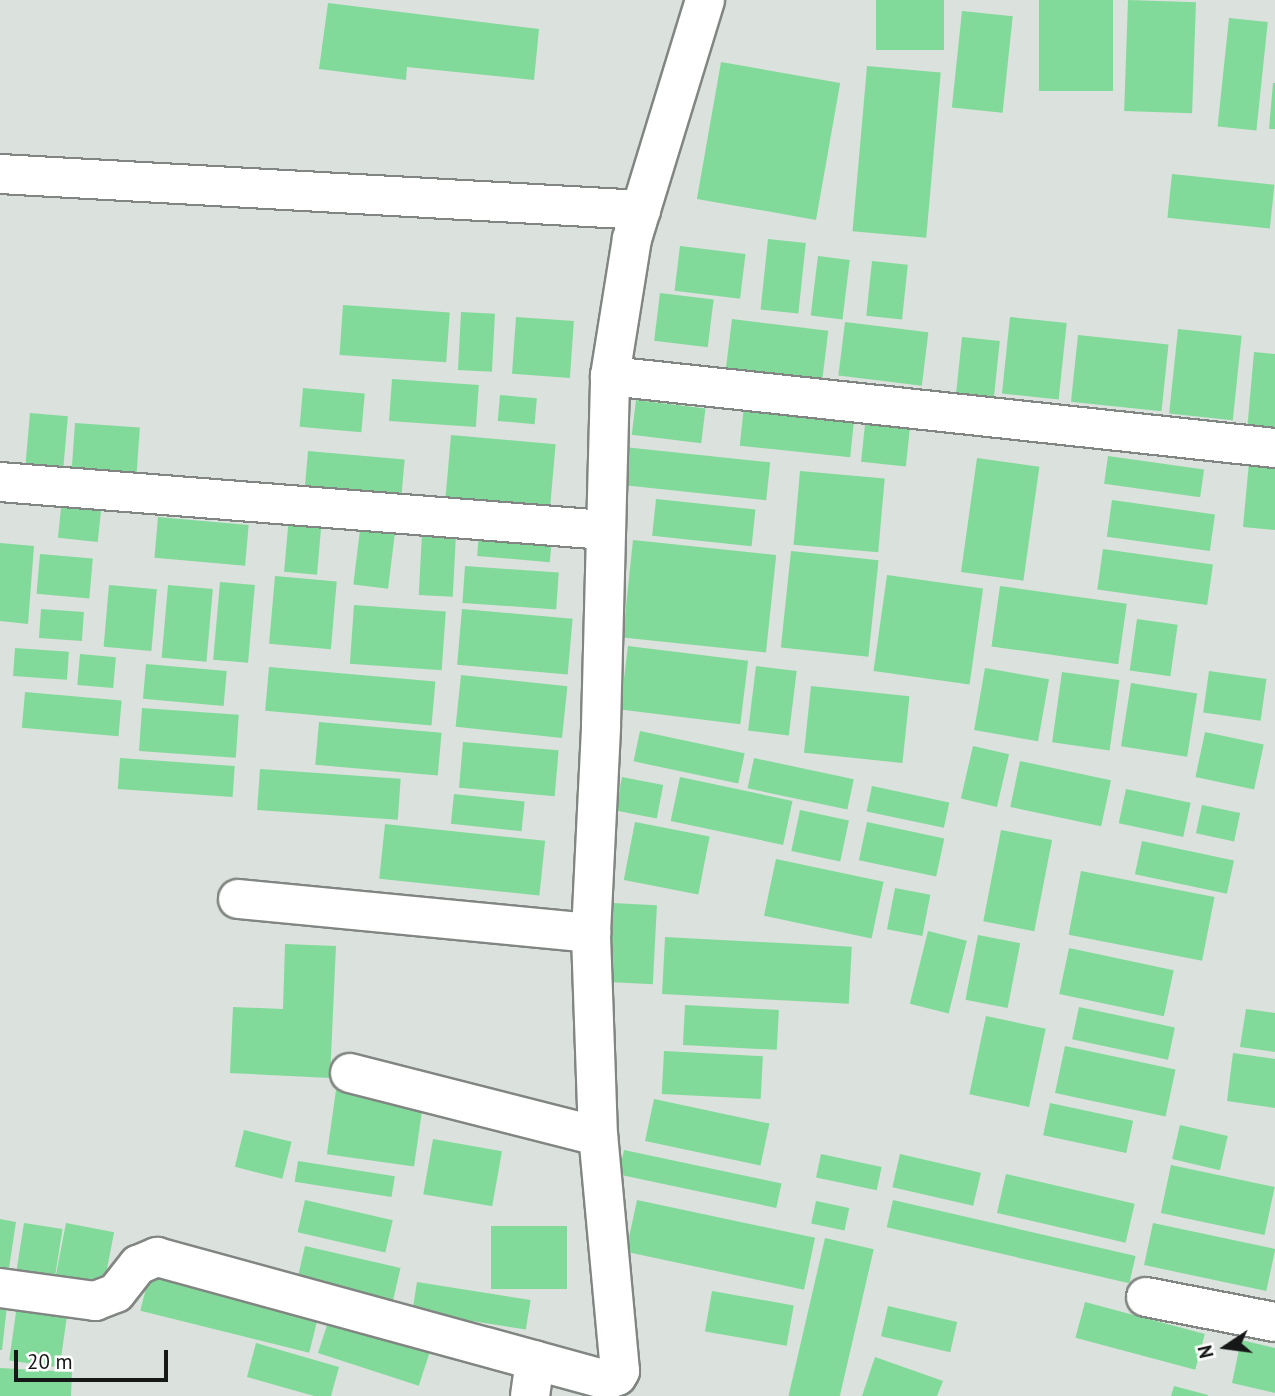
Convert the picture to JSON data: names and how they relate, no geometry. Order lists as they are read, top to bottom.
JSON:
{
  "scale_bar": "20 m",
  "north": "left"
}
